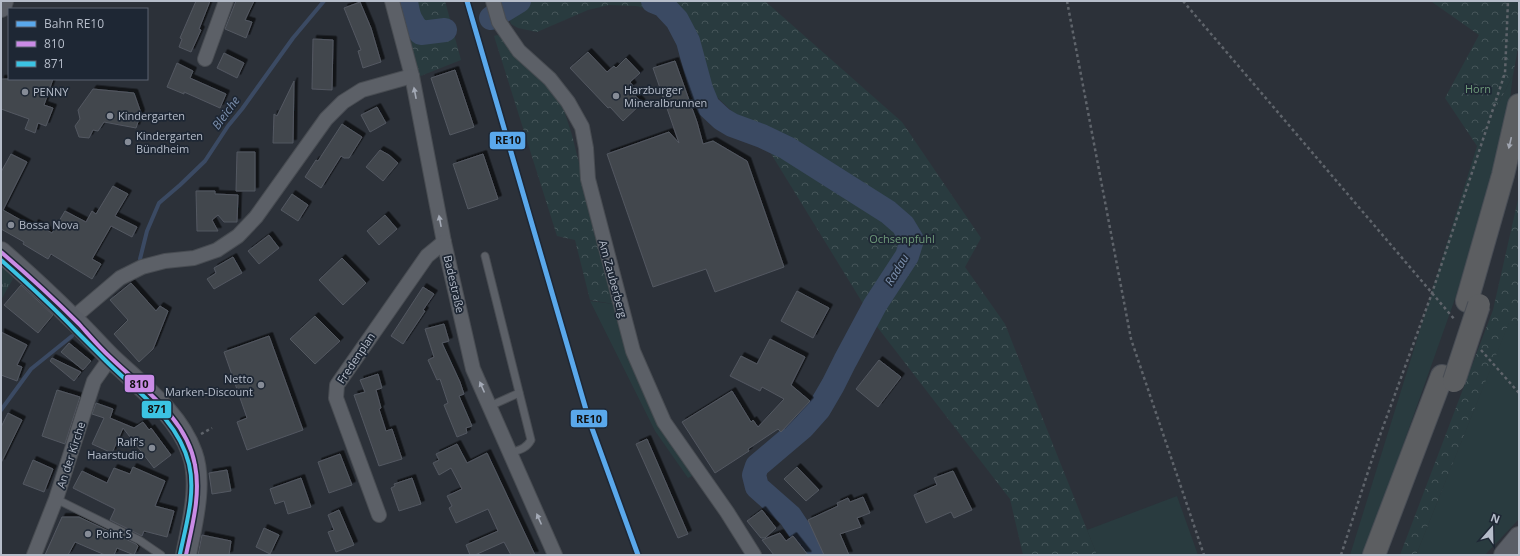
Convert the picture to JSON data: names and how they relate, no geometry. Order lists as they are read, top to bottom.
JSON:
{
  "streets": {
    "street": [
      "Am Zauberberg",
      "Badestraße",
      "Fredenplan",
      "An der Kirche"
    ]
  },
  "crossings": [
    ["Badestraße", "Fredenplan"]
  ],
  "one_way": ["Badestraße"],
  "water": ["Bleiche", "Radau"],
  "parks": ["Horn", "Ochsenpfuhl"],
  "places": [
    "PENNY",
    "Harzburger Mineralbrunnen",
    "Kindergarten",
    "Kindergarten Bündheim",
    "Bossa Nova",
    "Netto Marken-Discount",
    "Ralf's Haarstudio",
    "Point S"
  ],
  "lines": ["rail line RE10", "transit line 810", "transit line 871"],
  "legend": ["Bahn RE10", "810", "871"],
  "north": "top"
}
